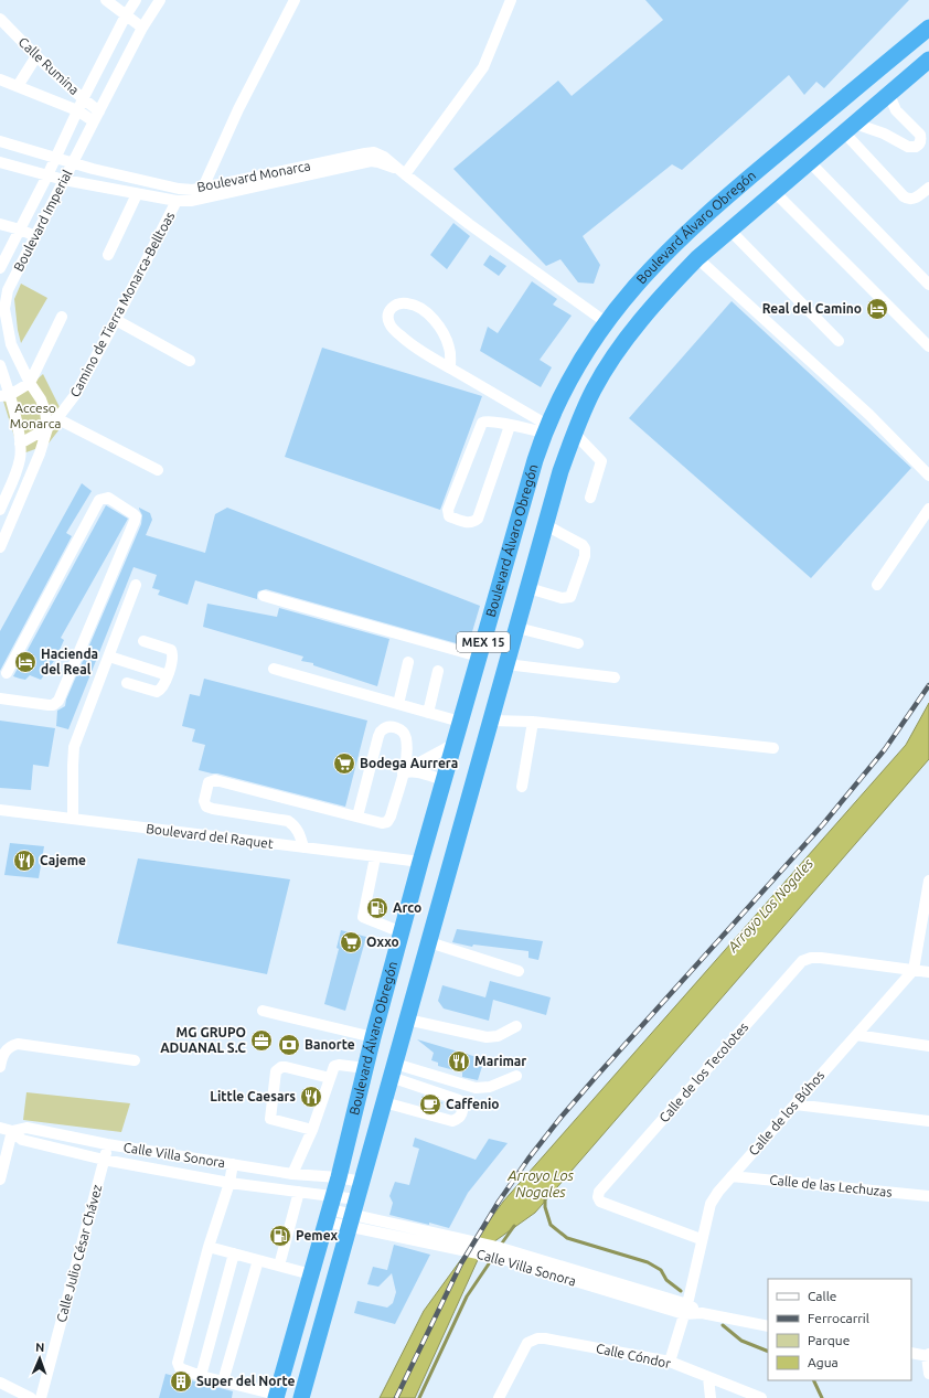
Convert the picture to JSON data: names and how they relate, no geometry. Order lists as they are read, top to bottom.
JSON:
{
  "streets": {
    "highway": ["Boulevard Álvaro Obregón", "MEX 15"],
    "street": [
      "Calle Rumina",
      "Boulevard Monarca",
      "Boulevard Imperial",
      "Camino de Tierra Monarca-Belltoas",
      "Boulevard del Raquet",
      "Calle de los Tecolotes",
      "Calle de los Búhos",
      "Calle Villa Sonora",
      "Calle de las Lechuzas",
      "Calle Julio César Chávez",
      "Calle Cóndor"
    ]
  },
  "crossings": [
    ["Calle Rumina", "Boulevard Imperial"],
    ["Boulevard Monarca", "Boulevard Imperial"],
    ["Boulevard Monarca", "Boulevard Álvaro Obregón"],
    ["Boulevard Monarca", "Camino de Tierra Monarca-Belltoas"],
    ["Boulevard Imperial", "Camino de Tierra Monarca-Belltoas"],
    ["Boulevard Álvaro Obregón", "Boulevard del Raquet"],
    ["Boulevard Álvaro Obregón", "Calle Villa Sonora"],
    ["Calle de los Tecolotes", "Calle de los Búhos"],
    ["Calle de los Búhos", "Calle Villa Sonora"],
    ["Calle de los Búhos", "Calle de las Lechuzas"],
    ["Calle de los Búhos", "Calle Cóndor"],
    ["Calle Villa Sonora", "Calle Julio César Chávez"]
  ],
  "water": ["Arroyo Los Nogales"],
  "parks": ["Acceso Monarca"],
  "places": {
    "hotel": ["Real del Camino", "Hacienda del Real"],
    "supermarket": ["Bodega Aurrera", "Oxxo"],
    "restaurant": ["Cajeme", "Marimar", "Little Caesars"],
    "fuel station": ["Arco", "Pemex"],
    "office": ["MG GRUPO ADUANAL S.C"],
    "bank": ["Banorte"],
    "cafe": ["Caffenio"],
    "building": ["Super del Norte"]
  },
  "legend": [
    "Calle",
    "Ferrocarril",
    "Parque",
    "Agua"
  ],
  "north": "top"
}
